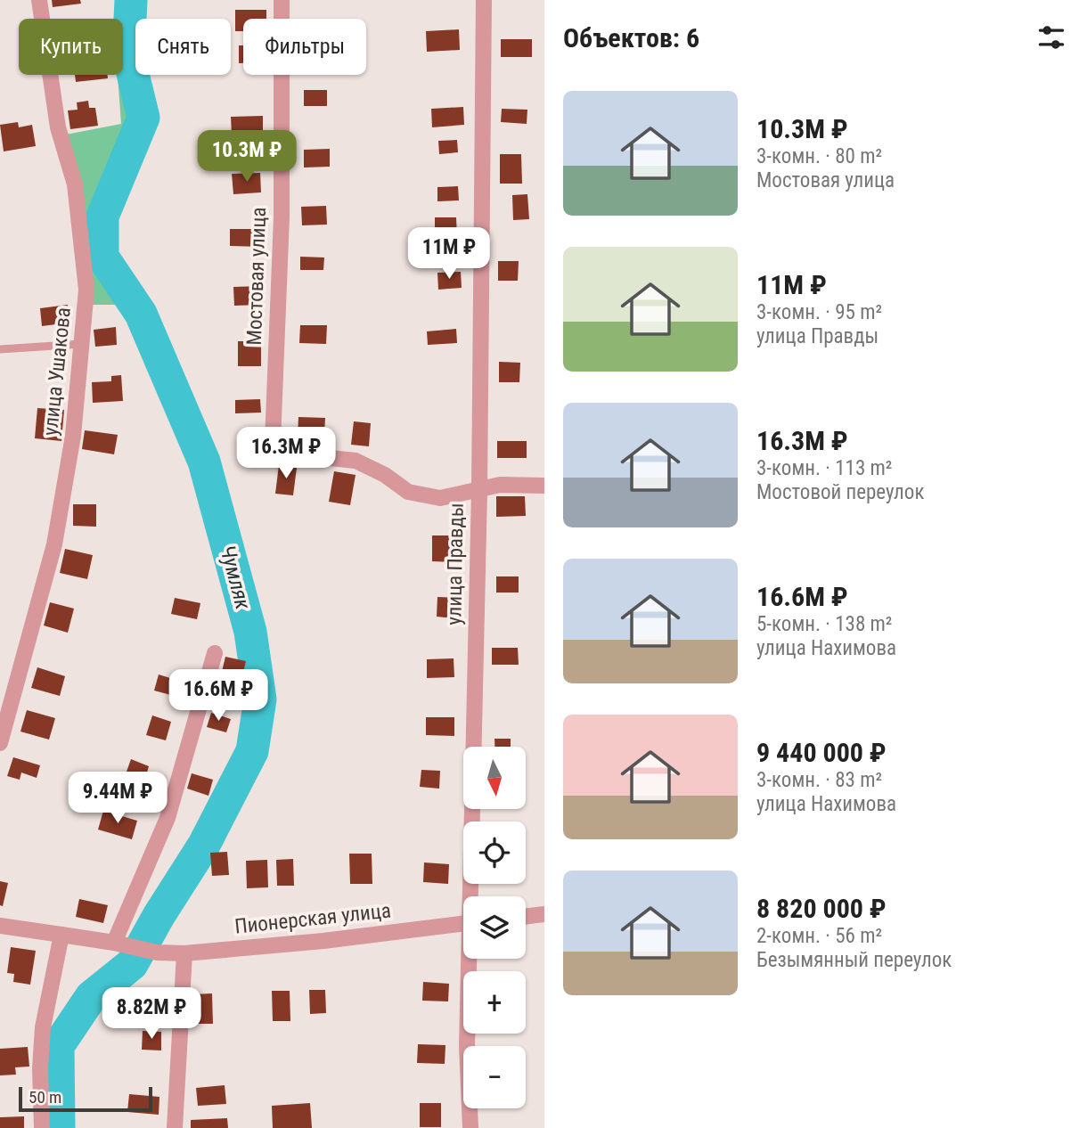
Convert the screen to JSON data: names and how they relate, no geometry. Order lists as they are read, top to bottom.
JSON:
{
  "streets": {
    "street": [
      "Мостовая улица",
      "улица Ушакова",
      "улица Правды",
      "Пионерская улица"
    ]
  },
  "crossings": [
    ["Мостовая улица", "улица Правды"]
  ],
  "water": ["Чумляк"],
  "scale_bar": "50 m",
  "north": "bottom",
  "page": {
    "heading": "Объектов: 6",
    "chip": ["Купить", "Снять", "Фильтры"],
    "list": [
      {
        "name": "10.3M ₽",
        "note": "3-комн. · 80 m² · Мостовая улица"
      },
      {
        "name": "11M ₽",
        "note": "3-комн. · 95 m² · улица Правды"
      },
      {
        "name": "16.3M ₽",
        "note": "3-комн. · 113 m² · Мостовой переулок"
      },
      {
        "name": "16.6M ₽",
        "note": "5-комн. · 138 m² · улица Нахимова"
      },
      {
        "name": "9 440 000 ₽",
        "note": "3-комн. · 83 m² · улица Нахимова"
      },
      {
        "name": "8 820 000 ₽",
        "note": "2-комн. · 56 m² · Безымянный переулок"
      }
    ],
    "price": [
      "10.3M ₽",
      "11M ₽",
      "16.3M ₽",
      "16.6M ₽",
      "9.44M ₽",
      "8.82M ₽"
    ],
    "map_buttons": ["+", "−"],
    "scale": "50 m"
  }
}
